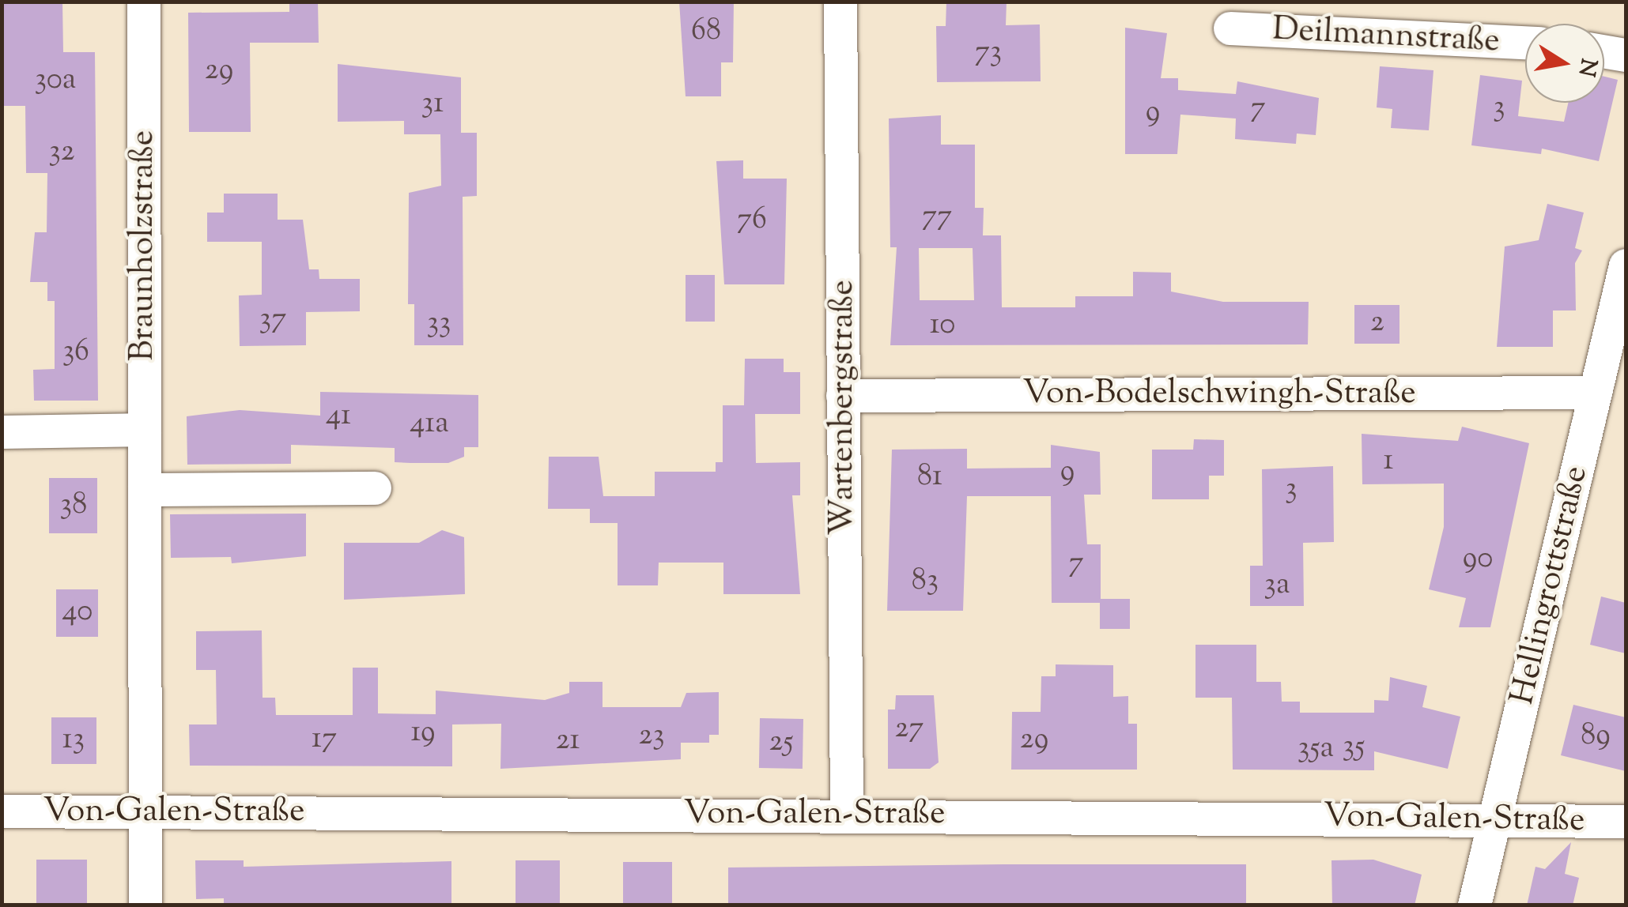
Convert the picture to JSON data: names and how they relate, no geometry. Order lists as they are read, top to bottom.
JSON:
{
  "streets": {
    "street": [
      "Deilmannstraße",
      "Braunholzstraße",
      "Von-Bodelschwingh-Straße",
      "Wartenbergstraße",
      "Hellingrottstraße",
      "Von-Galen-Straße"
    ]
  },
  "crossings": [
    ["Braunholzstraße", "Von-Galen-Straße"],
    ["Von-Bodelschwingh-Straße", "Wartenbergstraße"],
    ["Von-Bodelschwingh-Straße", "Hellingrottstraße"],
    ["Wartenbergstraße", "Von-Galen-Straße"],
    ["Hellingrottstraße", "Von-Galen-Straße"]
  ],
  "house_numbers": [
    "68",
    "73",
    "29",
    "30a",
    "31",
    "3",
    "7",
    "9",
    "32",
    "77",
    "76",
    "37",
    "2",
    "33",
    "10",
    "36",
    "41",
    "41a",
    "1",
    "9",
    "81",
    "3",
    "38",
    "90",
    "7",
    "83",
    "3a",
    "40",
    "27",
    "19",
    "23",
    "89",
    "17",
    "13",
    "29",
    "21",
    "25",
    "35",
    "35a"
  ],
  "north": "right"
}
